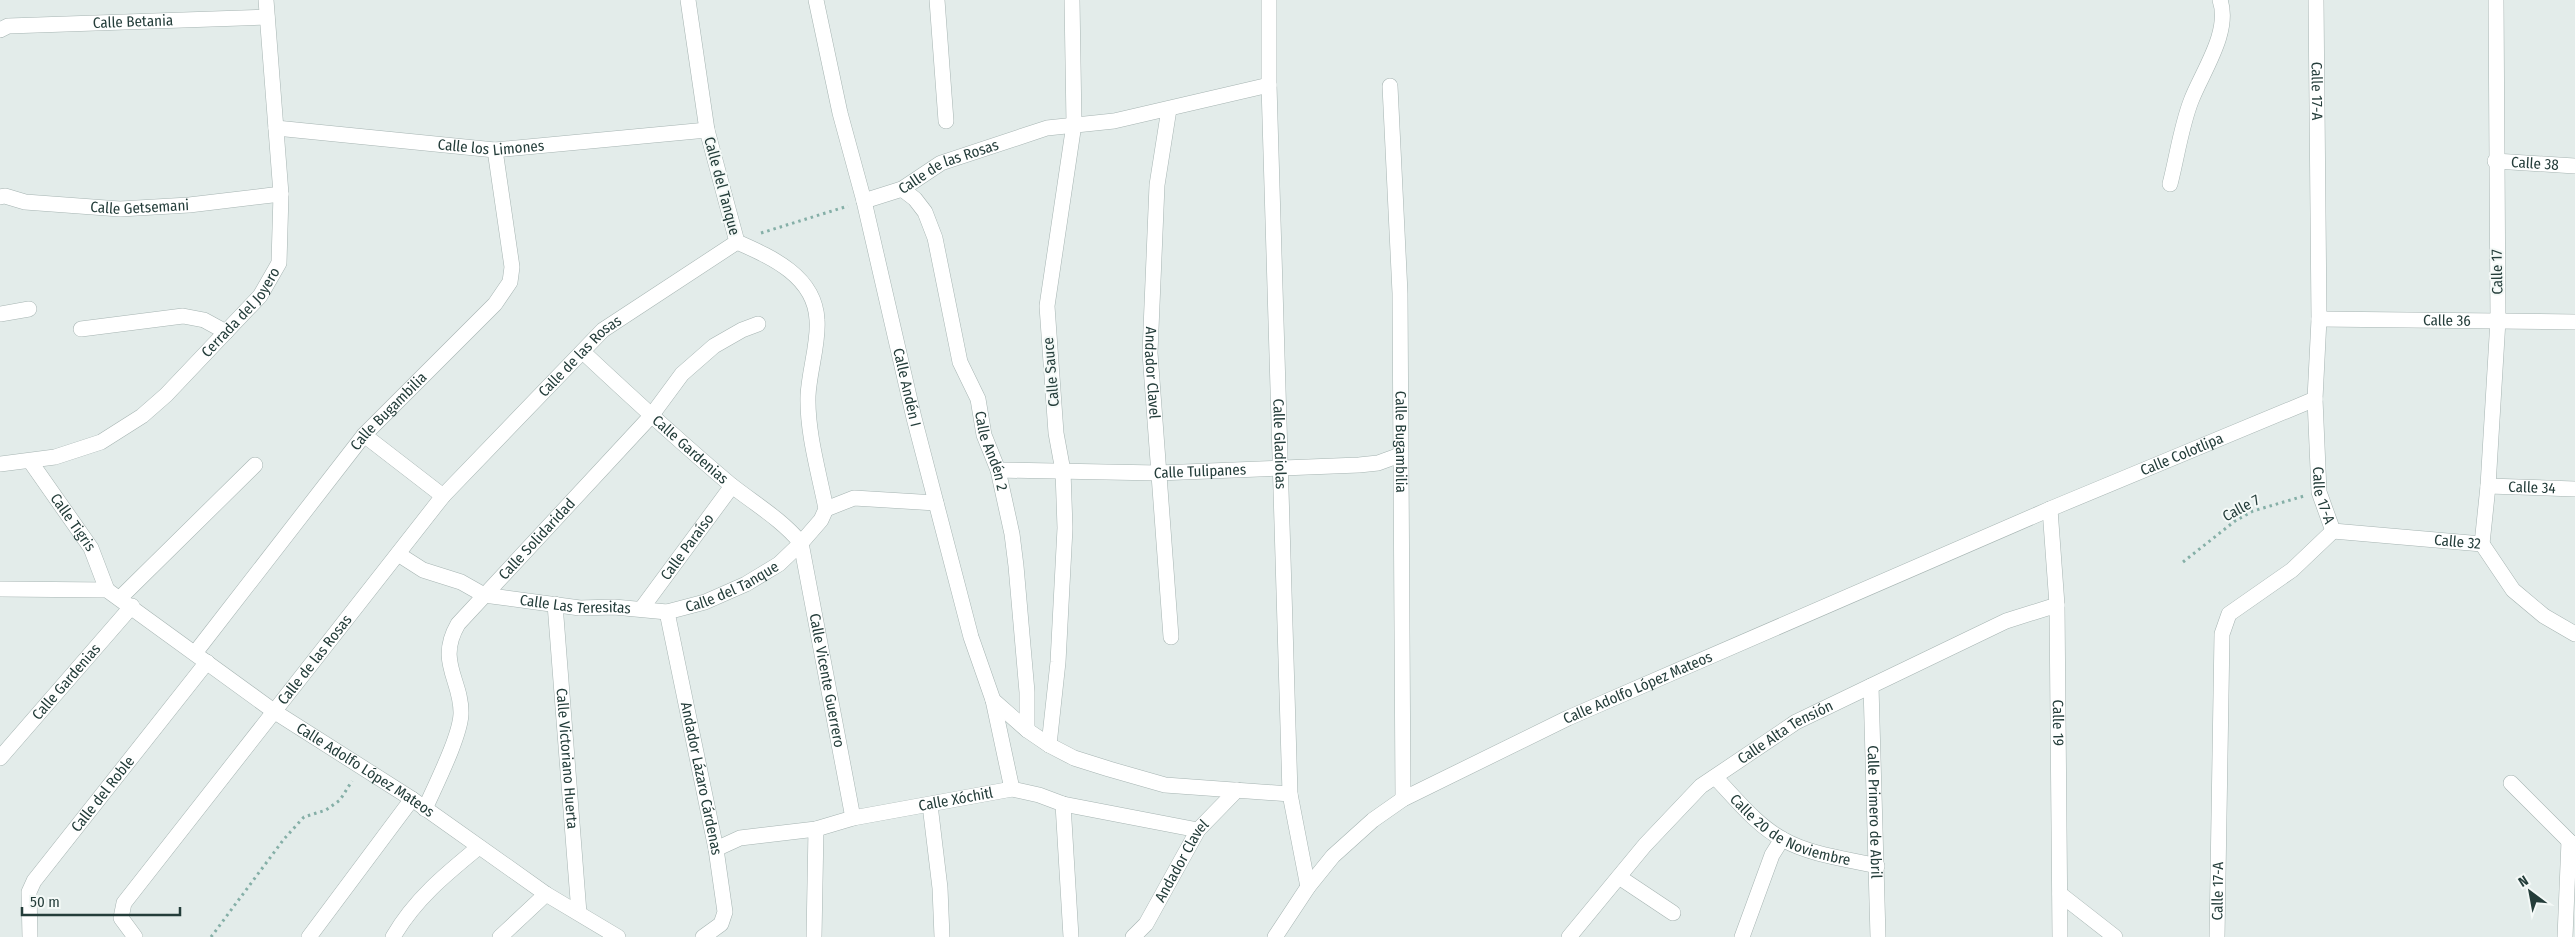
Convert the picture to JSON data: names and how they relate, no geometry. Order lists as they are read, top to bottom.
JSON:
{
  "streets": {
    "street": [
      "Calle Betania",
      "Calle 17-A",
      "Calle los Limones",
      "Calle 38",
      "Calle de las Rosas",
      "Calle del Tanque",
      "Calle Getsemani",
      "Calle 17",
      "Cerrada del Joyero",
      "Calle 36",
      "Calle Sauce",
      "Andador Clavel",
      "Calle Andén I",
      "Calle Bugambilia",
      "Calle Gladiolas",
      "Calle Gardenias",
      "Calle Andén 2",
      "Calle Colotlipa",
      "Calle Tulipanes",
      "Calle 34",
      "Calle Tigris",
      "Calle Solidaridad",
      "Calle 32",
      "Calle Paraíso",
      "Calle Las Teresitas",
      "Calle Vicente Guerrero",
      "Calle Adolfo López Mateos",
      "Calle 19",
      "Calle Alta Tensión",
      "Calle Victoriano Huerta",
      "Andador Lázaro Cárdenas",
      "Calle del Roble",
      "Calle Xóchitl",
      "Calle Primero de Abril",
      "Calle 20 de Noviembre"
    ],
    "path": ["Calle 7"]
  },
  "crossings": [
    ["Calle Betania", "Cerrada del Joyero"],
    ["Calle 17-A", "Calle 36"],
    ["Calle 17-A", "Calle Colotlipa"],
    ["Calle 17-A", "Calle 7"],
    ["Calle 17-A", "Calle 32"],
    ["Calle los Limones", "Calle del Tanque"],
    ["Calle los Limones", "Cerrada del Joyero"],
    ["Calle los Limones", "Calle Bugambilia"],
    ["Calle 38", "Calle 17"],
    ["Calle de las Rosas", "Calle del Tanque"],
    ["Calle de las Rosas", "Calle Sauce"],
    ["Calle de las Rosas", "Andador Clavel"],
    ["Calle de las Rosas", "Calle Andén I"],
    ["Calle de las Rosas", "Calle Gladiolas"],
    ["Calle de las Rosas", "Calle Gardenias"],
    ["Calle de las Rosas", "Calle Andén 2"],
    ["Calle de las Rosas", "Calle Las Teresitas"],
    ["Calle de las Rosas", "Calle Adolfo López Mateos"],
    ["Calle del Tanque", "Calle Gardenias"],
    ["Calle del Tanque", "Calle Paraíso"],
    ["Calle del Tanque", "Calle Las Teresitas"],
    ["Calle del Tanque", "Calle Vicente Guerrero"],
    ["Calle del Tanque", "Andador Lázaro Cárdenas"],
    ["Calle Getsemani", "Cerrada del Joyero"],
    ["Calle 17", "Calle 36"],
    ["Calle 17", "Calle 34"],
    ["Calle 17", "Calle 32"],
    ["Cerrada del Joyero", "Calle Tigris"],
    ["Calle Sauce", "Calle Andén I"],
    ["Calle Sauce", "Calle Tulipanes"],
    ["Andador Clavel", "Calle Andén I"],
    ["Andador Clavel", "Calle Tulipanes"],
    ["Andador Clavel", "Calle Xóchitl"],
    ["Calle Andén I", "Calle Andén 2"],
    ["Calle Bugambilia", "Calle Tulipanes"],
    ["Calle Bugambilia", "Calle Adolfo López Mateos"],
    ["Calle Bugambilia", "Calle del Roble"],
    ["Calle Gladiolas", "Calle Tulipanes"],
    ["Calle Gladiolas", "Calle Adolfo López Mateos"],
    ["Calle Gardenias", "Calle Solidaridad"],
    ["Calle Gardenias", "Calle Paraíso"],
    ["Calle Gardenias", "Calle Vicente Guerrero"],
    ["Calle Gardenias", "Calle Adolfo López Mateos"],
    ["Calle Andén 2", "Calle Tulipanes"],
    ["Calle Colotlipa", "Calle Adolfo López Mateos"],
    ["Calle Colotlipa", "Calle 19"],
    ["Calle Tigris", "Calle Adolfo López Mateos"],
    ["Calle Solidaridad", "Calle Las Teresitas"],
    ["Calle Solidaridad", "Calle Adolfo López Mateos"],
    ["Calle Paraíso", "Calle Las Teresitas"],
    ["Calle Las Teresitas", "Calle Victoriano Huerta"],
    ["Calle Vicente Guerrero", "Calle Xóchitl"],
    ["Calle Adolfo López Mateos", "Calle 19"],
    ["Calle Adolfo López Mateos", "Calle Victoriano Huerta"],
    ["Calle Adolfo López Mateos", "Calle del Roble"],
    ["Calle 19", "Calle Alta Tensión"],
    ["Calle Alta Tensión", "Calle Primero de Abril"],
    ["Calle Alta Tensión", "Calle 20 de Noviembre"],
    ["Andador Lázaro Cárdenas", "Calle Xóchitl"],
    ["Calle Primero de Abril", "Calle 20 de Noviembre"]
  ],
  "scale_bar": "50 m",
  "north": "top left"
}
